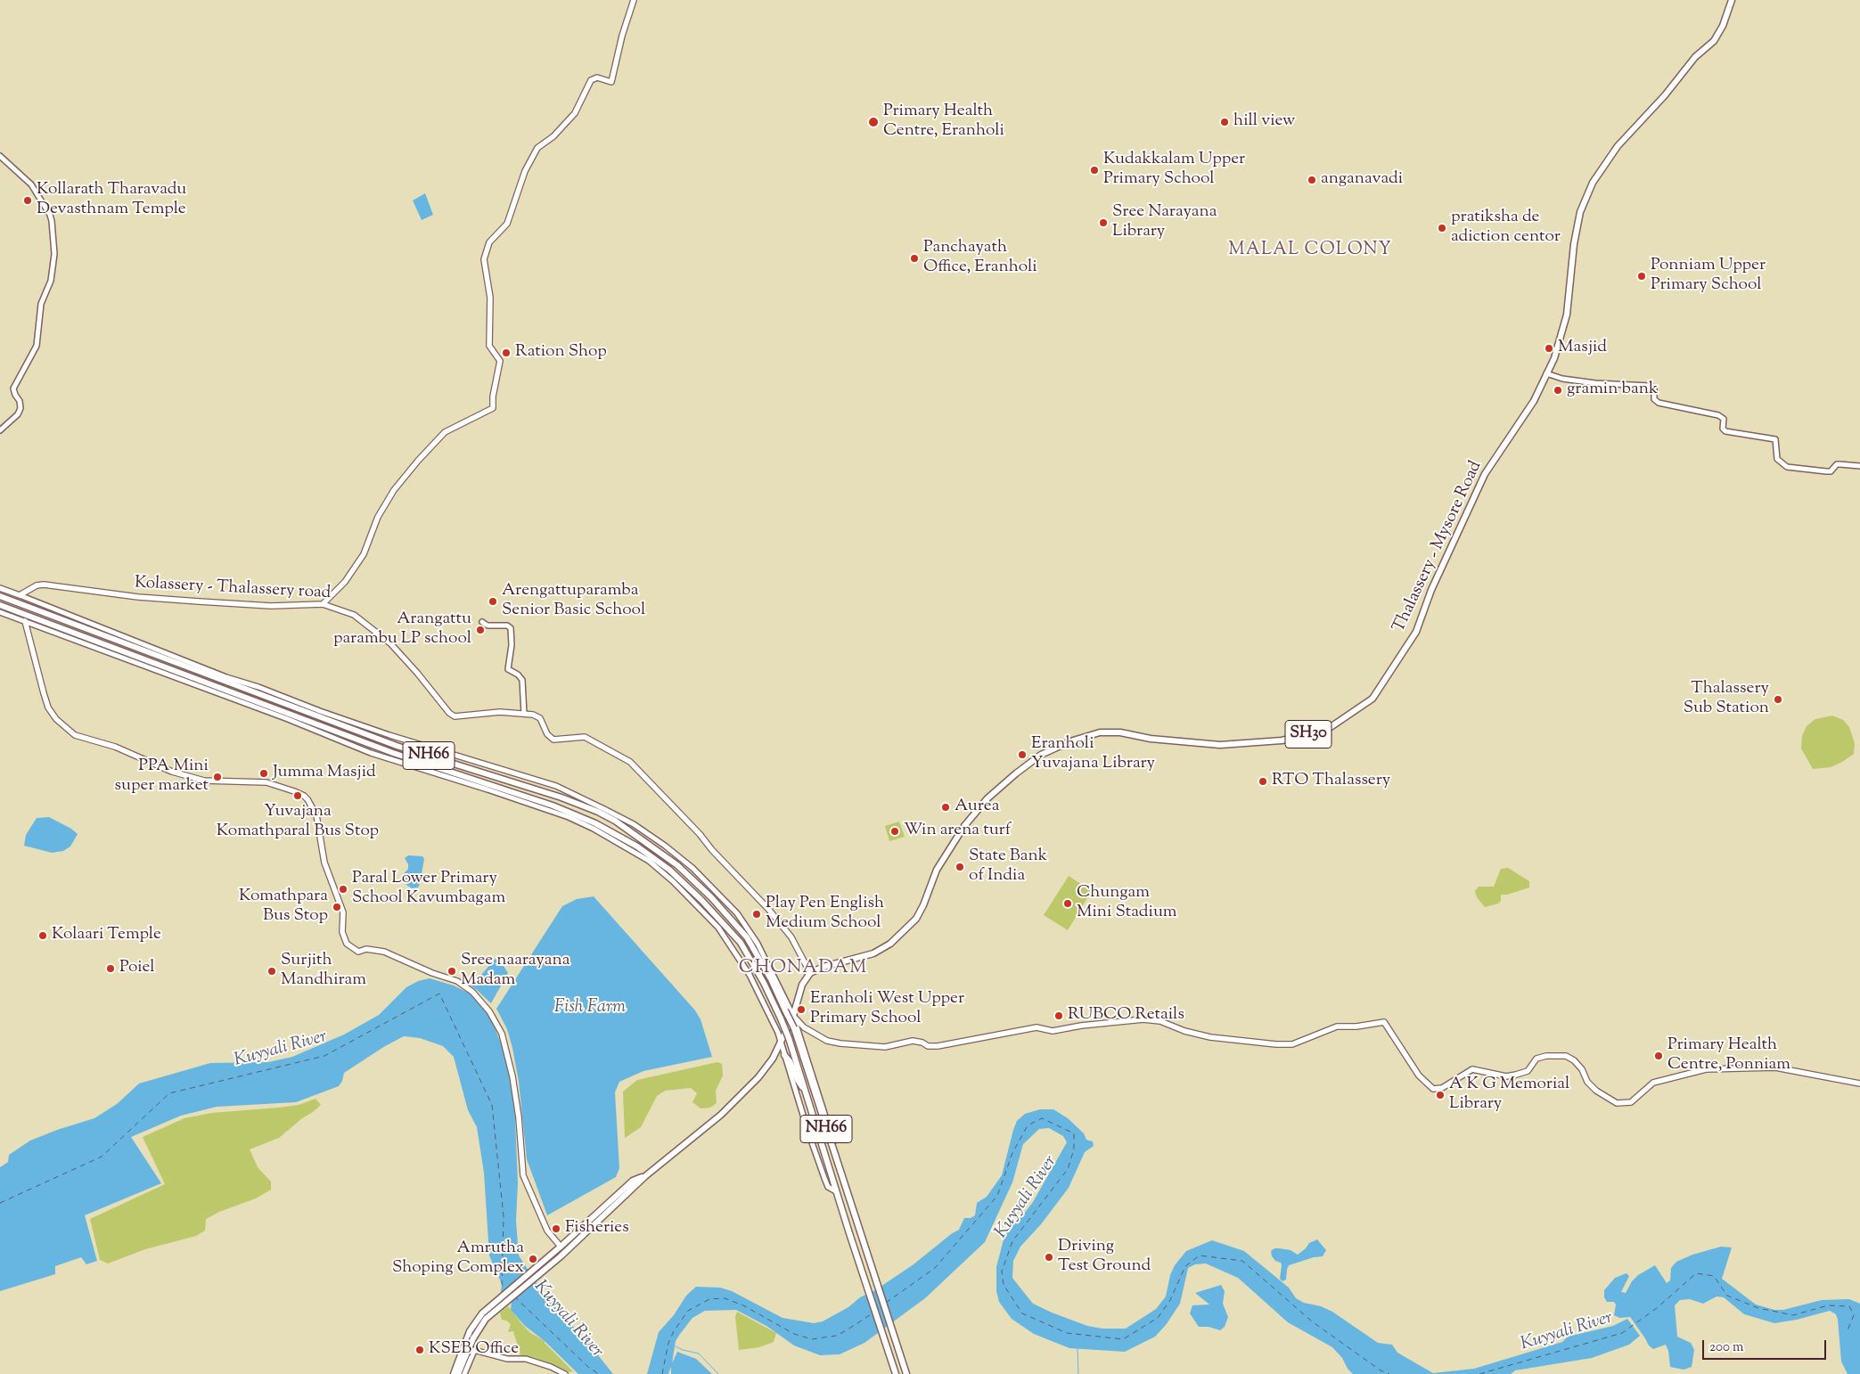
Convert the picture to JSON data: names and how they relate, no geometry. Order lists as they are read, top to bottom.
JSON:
{
  "streets": {
    "main road": [
      "Thalassery - Mysore Road",
      "Kolassery - Thalassery road",
      "SH30",
      "NH66"
    ]
  },
  "crossings": [
    ["Thalassery - Mysore Road", "Kolassery - Thalassery road"]
  ],
  "districts": ["MALAL COLONY", "CHONADAM"],
  "water": ["Fish Farm", "Kuyyali River"],
  "places": [
    "Primary Health Centre, Eranholi",
    "hill view",
    "Kudakkalam Upper Primary School",
    "anganavadi",
    "Kollarath Tharavadu Devasthnam Temple",
    "Sree Narayana Library",
    "pratiksha de adiction centor",
    "Panchayath Office, Eranholi",
    "Ponniam Upper Primary School",
    "Masjid",
    "Ration Shop",
    "gramin bank",
    "Arengattuparamba Senior Basic School",
    "Arangattu parambu LP school",
    "Thalassery Sub Station",
    "Eranholi Yuvajana Library",
    "Jumma Masjid",
    "PPA Mini super market",
    "RTO Thalassery",
    "Yuvajana Komathparal Bus Stop",
    "Aurea",
    "Win arena turf",
    "State Bank of India",
    "Paral Lower Primary School Kavumbagam",
    "Chungam Mini Stadium",
    "Komathpara Bus Stop",
    "Play Pen English Medium School",
    "Kolaari Temple",
    "Poiel",
    "Surjith Mandhiram",
    "Sree naarayana Madam",
    "Eranholi West Upper Primary School",
    "RUBCO Retails",
    "Primary Health Centre, Ponniam",
    "A K G Memorial Library",
    "Fisheries",
    "Driving Test Ground",
    "Amrutha Shoping Complex",
    "KSEB Office"
  ],
  "scale_bar": "200 m"
}
